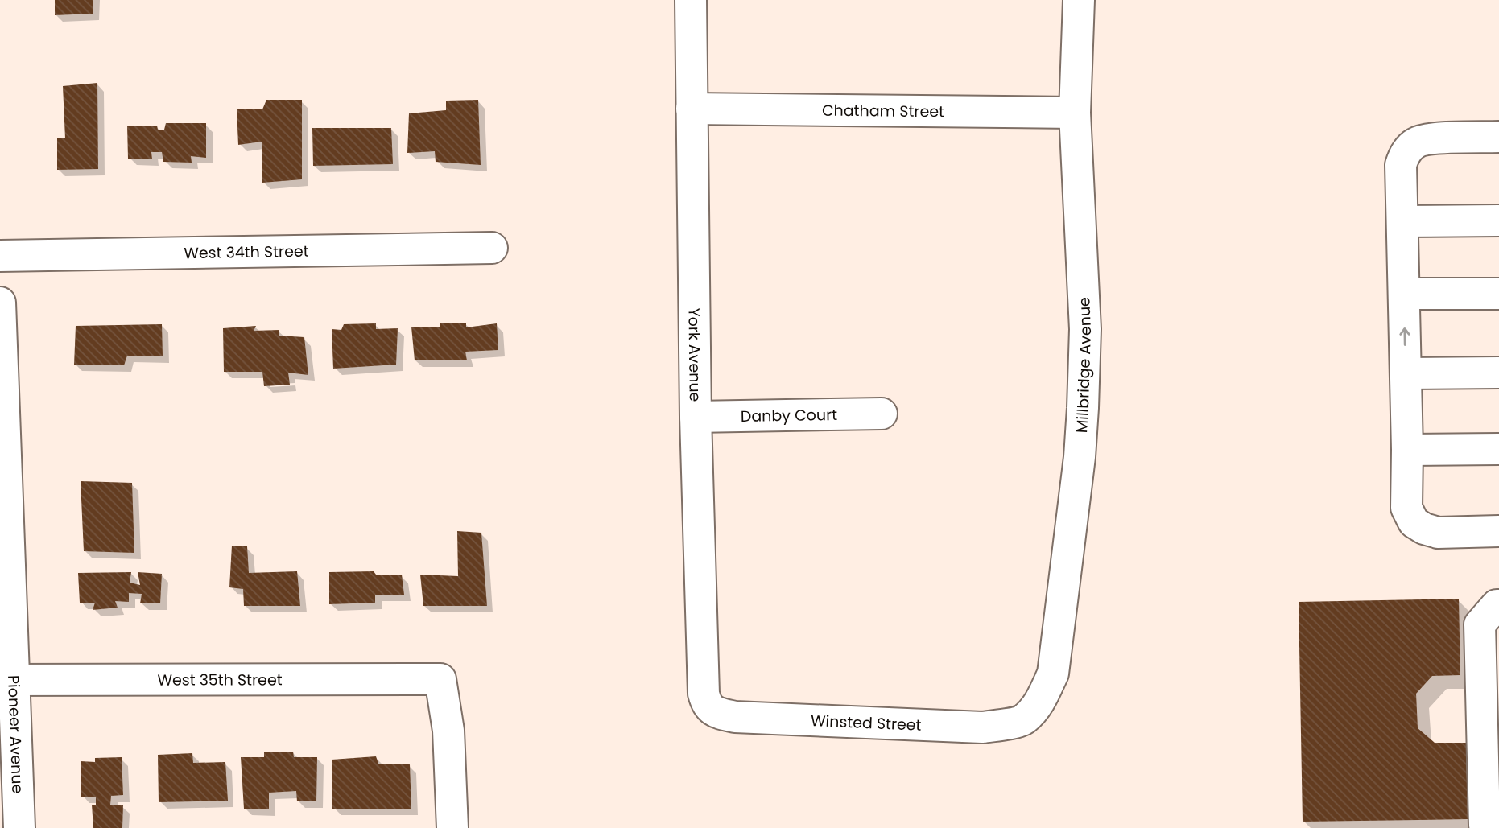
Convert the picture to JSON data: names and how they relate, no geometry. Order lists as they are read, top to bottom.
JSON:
{
  "streets": {
    "street": [
      "Chatham Street",
      "West 34th Street",
      "York Avenue",
      "Millbridge Avenue",
      "Danby Court",
      "West 35th Street",
      "Winsted Street",
      "Pioneer Avenue"
    ]
  },
  "crossings": [
    ["Chatham Street", "York Avenue"],
    ["Chatham Street", "Millbridge Avenue"],
    ["York Avenue", "Danby Court"],
    ["York Avenue", "Winsted Street"],
    ["Millbridge Avenue", "Winsted Street"],
    ["West 35th Street", "Pioneer Avenue"]
  ]
}
